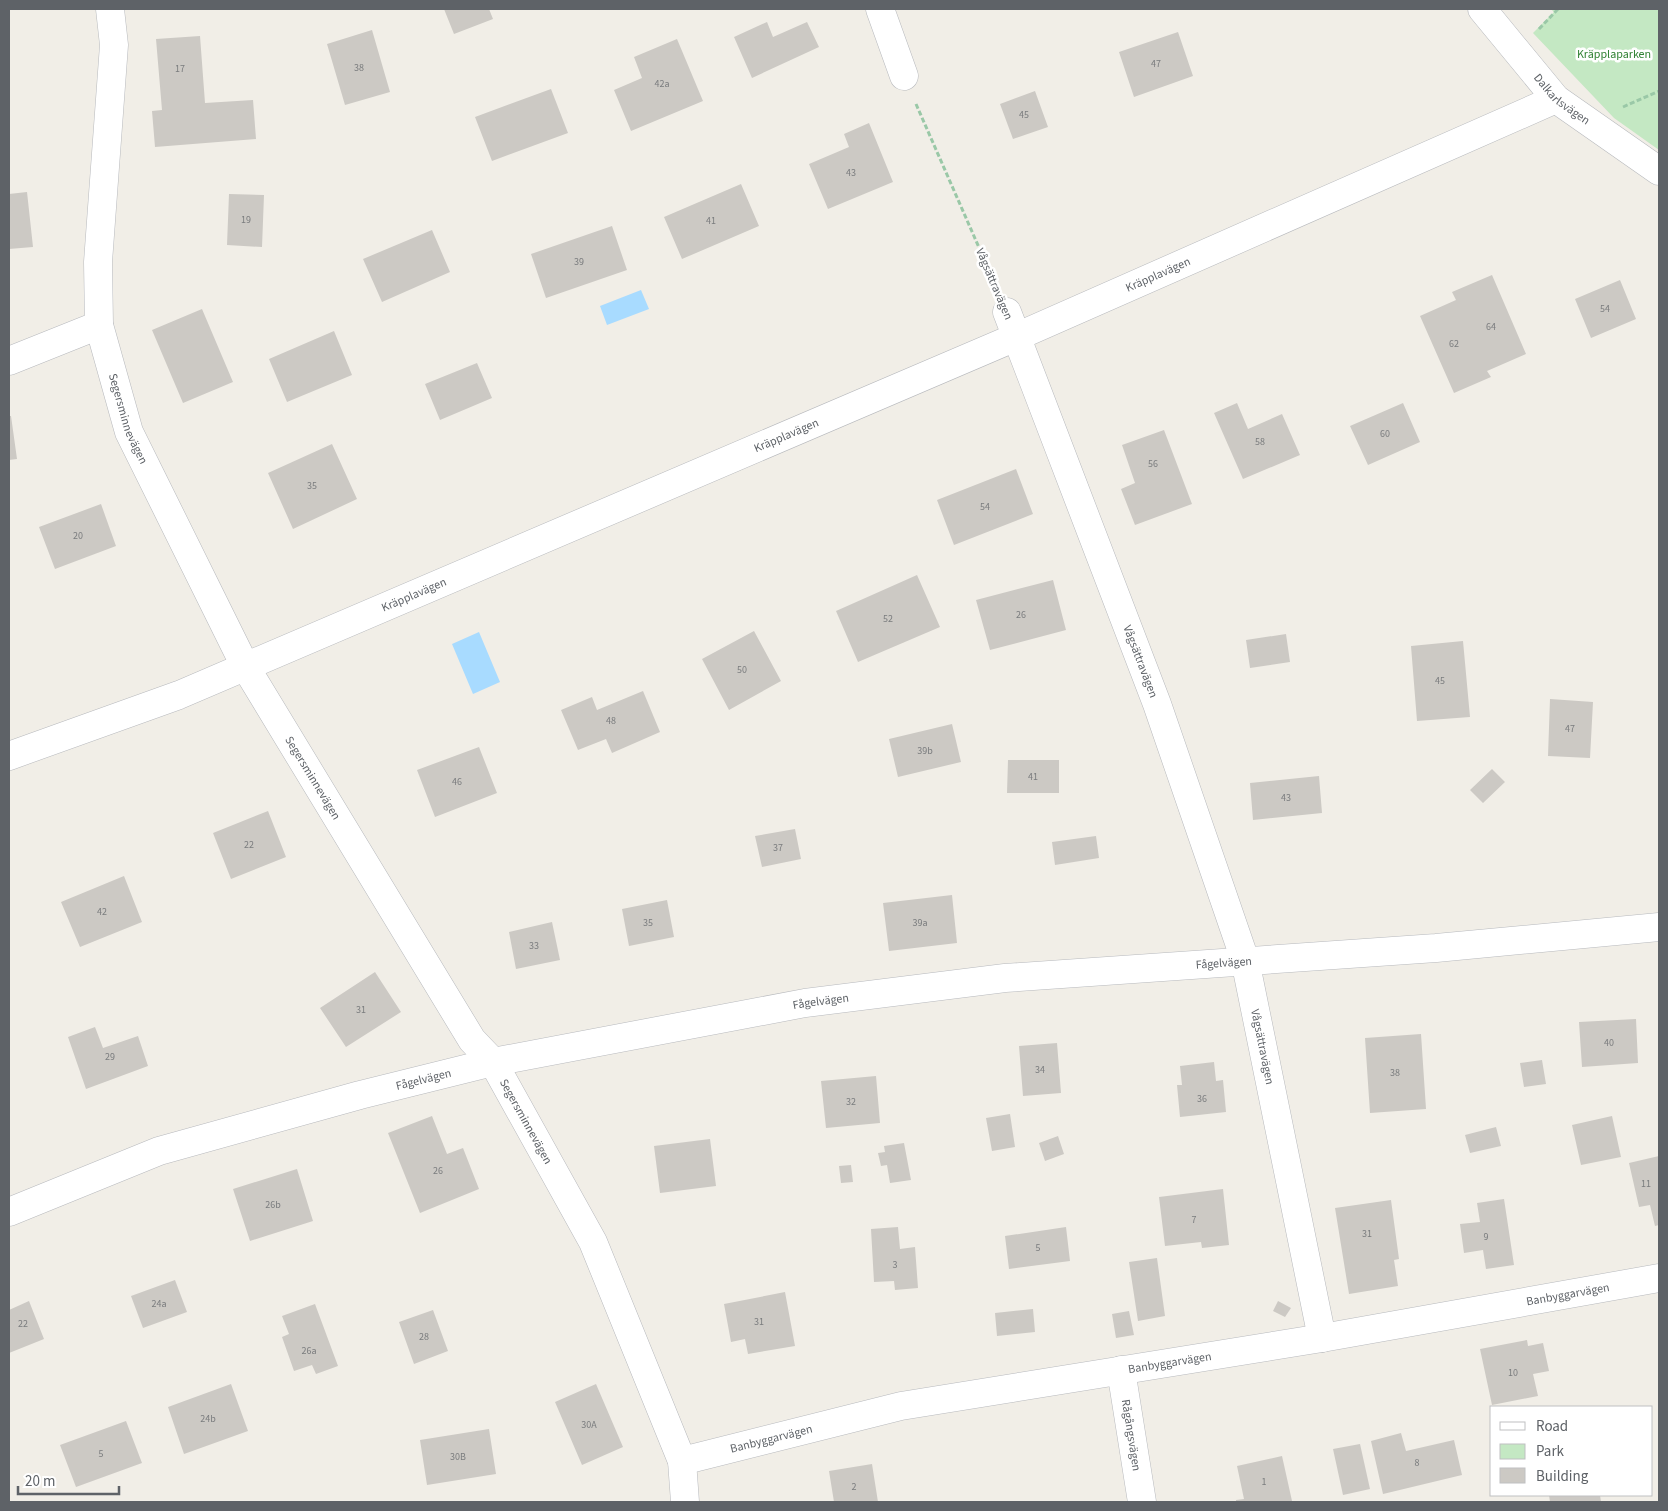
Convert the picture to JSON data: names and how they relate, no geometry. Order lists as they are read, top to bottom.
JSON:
{
  "streets": {
    "street": [
      "Dalkarlsvägen",
      "Kräpplavägen",
      "Vågsättravägen",
      "Segersminnevägen",
      "Fågelvägen",
      "Banbyggarvägen",
      "Rågångsvägen"
    ]
  },
  "crossings": [
    ["Dalkarlsvägen", "Kräpplavägen"],
    ["Kräpplavägen", "Vågsättravägen"],
    ["Kräpplavägen", "Segersminnevägen"],
    ["Vågsättravägen", "Fågelvägen"],
    ["Vågsättravägen", "Banbyggarvägen"],
    ["Segersminnevägen", "Fågelvägen"],
    ["Segersminnevägen", "Banbyggarvägen"],
    ["Banbyggarvägen", "Rågångsvägen"]
  ],
  "parks": ["Kräpplaparken"],
  "house_numbers": [
    "47",
    "38",
    "17",
    "42a",
    "45",
    "43",
    "19",
    "41",
    "39",
    "54",
    "64",
    "62",
    "60",
    "58",
    "56",
    "35",
    "54",
    "20",
    "26",
    "52",
    "50",
    "45",
    "48",
    "47",
    "39b",
    "41",
    "46",
    "43",
    "22",
    "37",
    "42",
    "35",
    "39a",
    "33",
    "31",
    "40",
    "29",
    "34",
    "38",
    "36",
    "32",
    "26",
    "11",
    "26b",
    "7",
    "31",
    "9",
    "5",
    "3",
    "24a",
    "31",
    "22",
    "28",
    "26a",
    "10",
    "24b",
    "30A",
    "5",
    "30B",
    "8",
    "1",
    "2"
  ],
  "legend": ["Road", "Park", "Building"],
  "scale_bar": "20 m"
}
